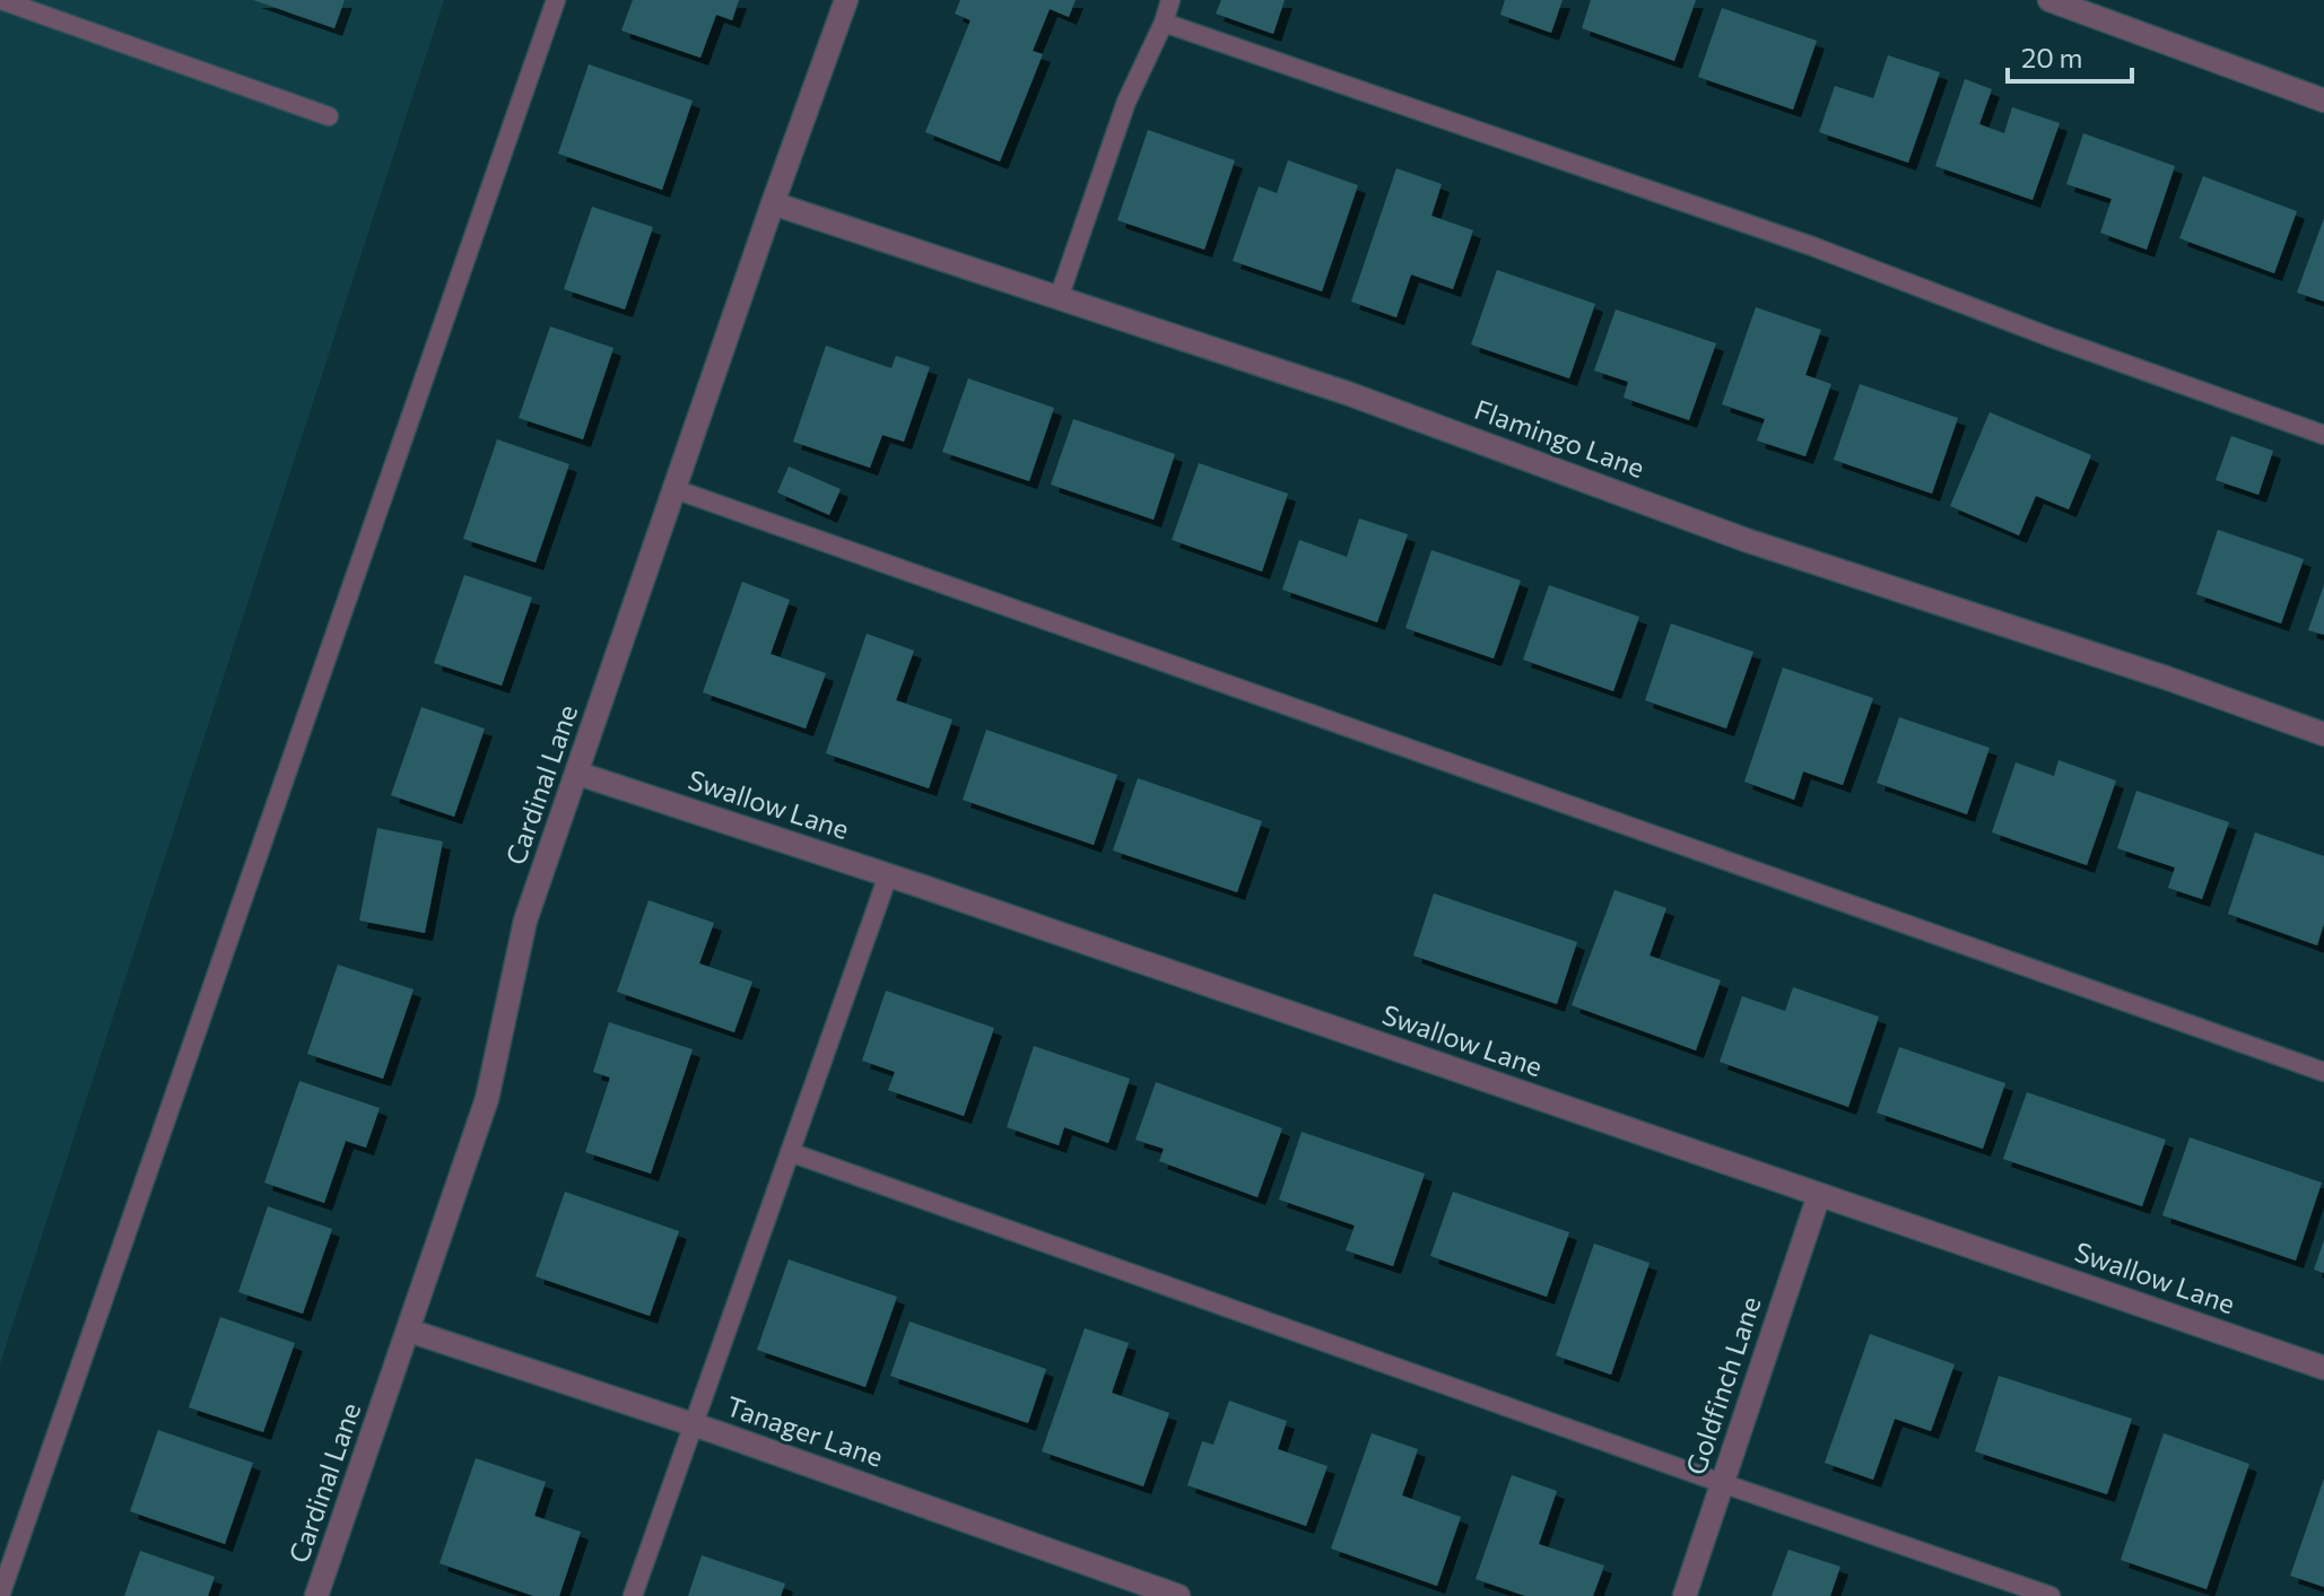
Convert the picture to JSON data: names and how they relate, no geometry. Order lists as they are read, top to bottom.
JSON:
{
  "streets": {
    "street": [
      "Flamingo Lane",
      "Cardinal Lane",
      "Swallow Lane",
      "Goldfinch Lane",
      "Tanager Lane"
    ]
  },
  "crossings": [
    ["Flamingo Lane", "Cardinal Lane"],
    ["Cardinal Lane", "Swallow Lane"],
    ["Cardinal Lane", "Tanager Lane"],
    ["Swallow Lane", "Goldfinch Lane"]
  ],
  "scale_bar": "20 m"
}
